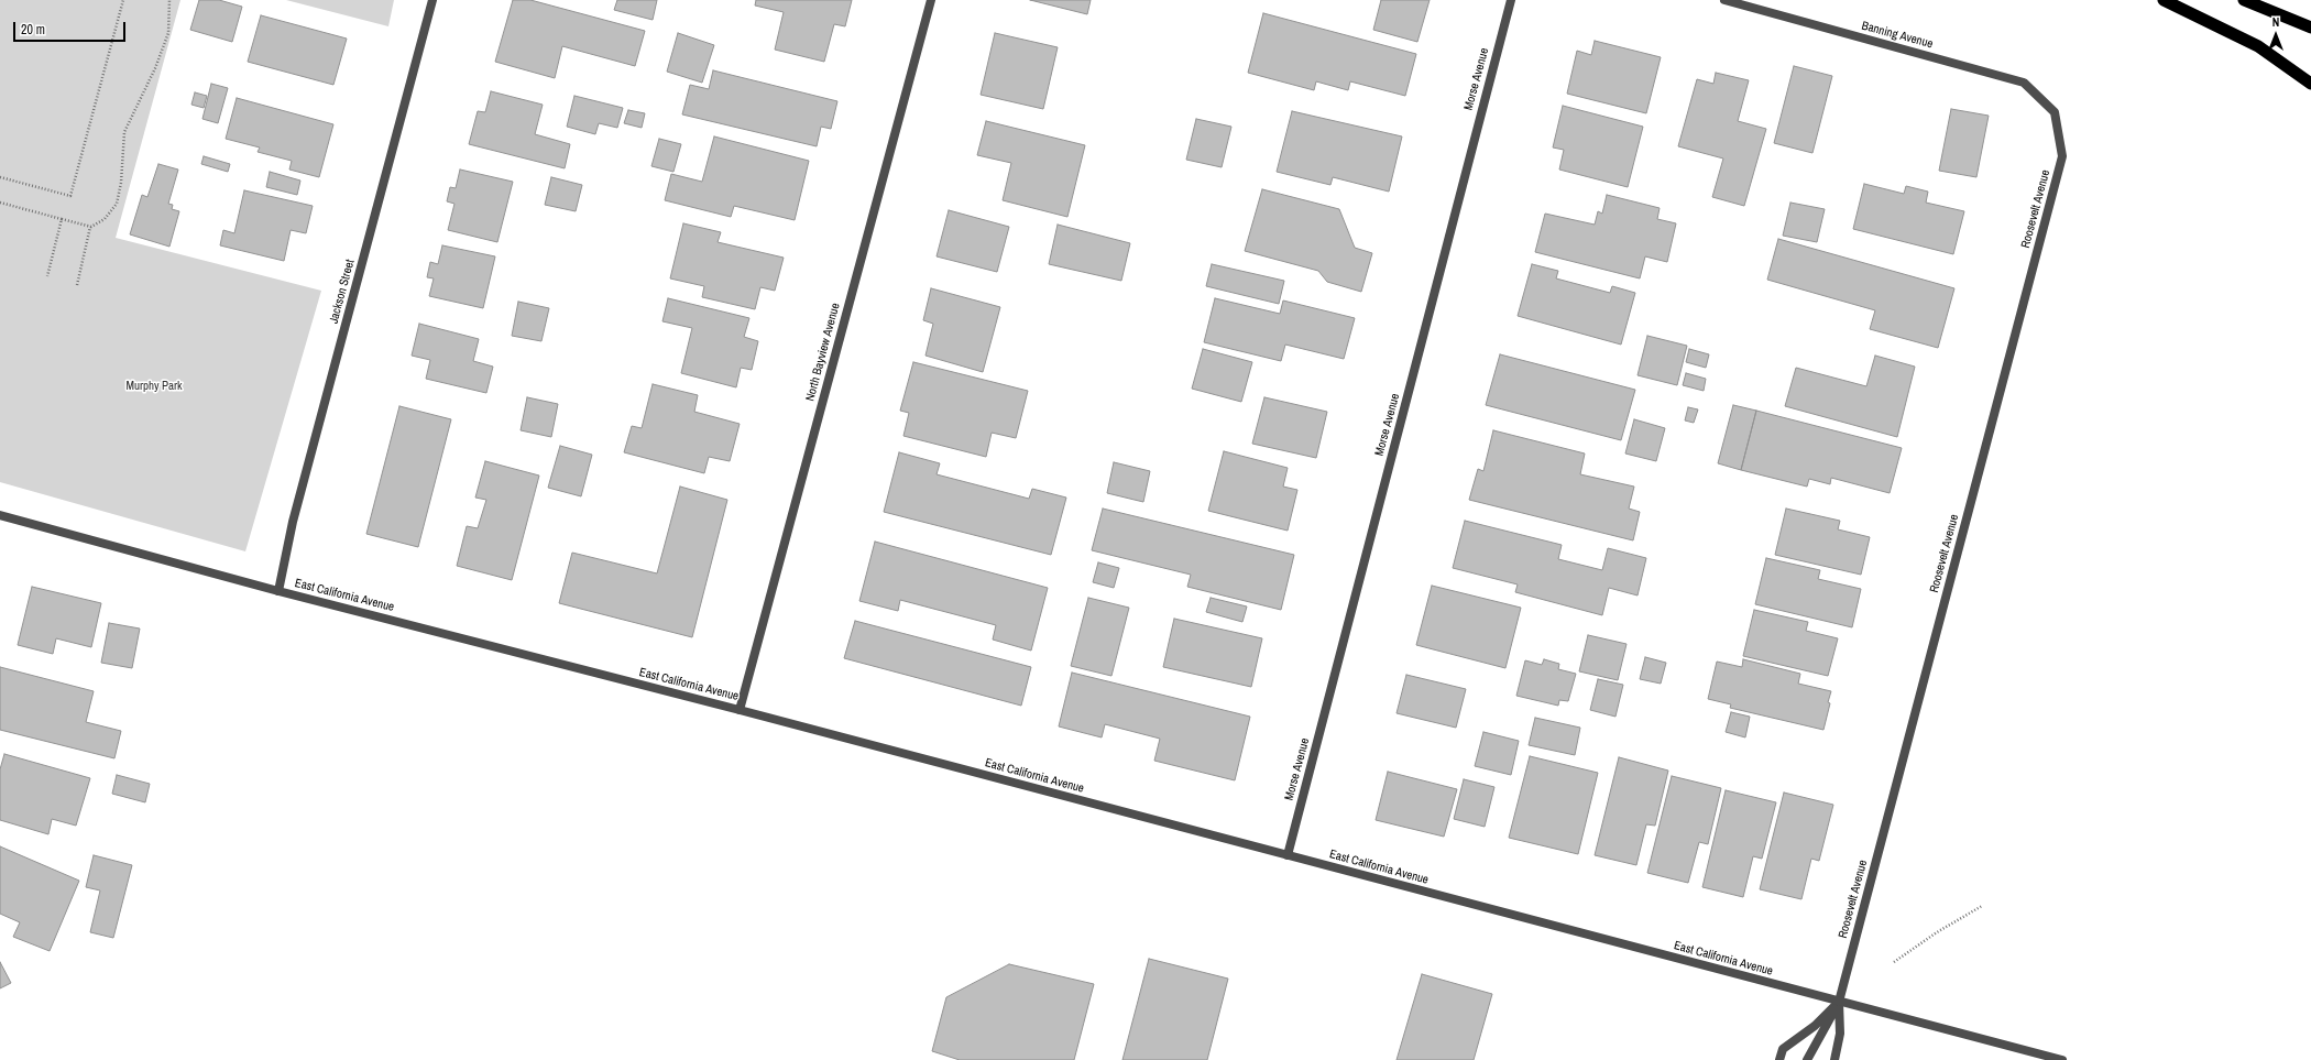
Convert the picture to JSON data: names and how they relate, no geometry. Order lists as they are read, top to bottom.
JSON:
{
  "streets": {
    "street": [
      "Banning Avenue",
      "Morse Avenue",
      "Roosevelt Avenue",
      "Jackson Street",
      "North Bayview Avenue",
      "East California Avenue"
    ]
  },
  "crossings": [
    ["Banning Avenue", "Roosevelt Avenue"],
    ["Morse Avenue", "East California Avenue"],
    ["Roosevelt Avenue", "East California Avenue"],
    ["Jackson Street", "East California Avenue"],
    ["North Bayview Avenue", "East California Avenue"]
  ],
  "parks": ["Murphy Park"],
  "scale_bar": "20 m",
  "north": "top"
}
